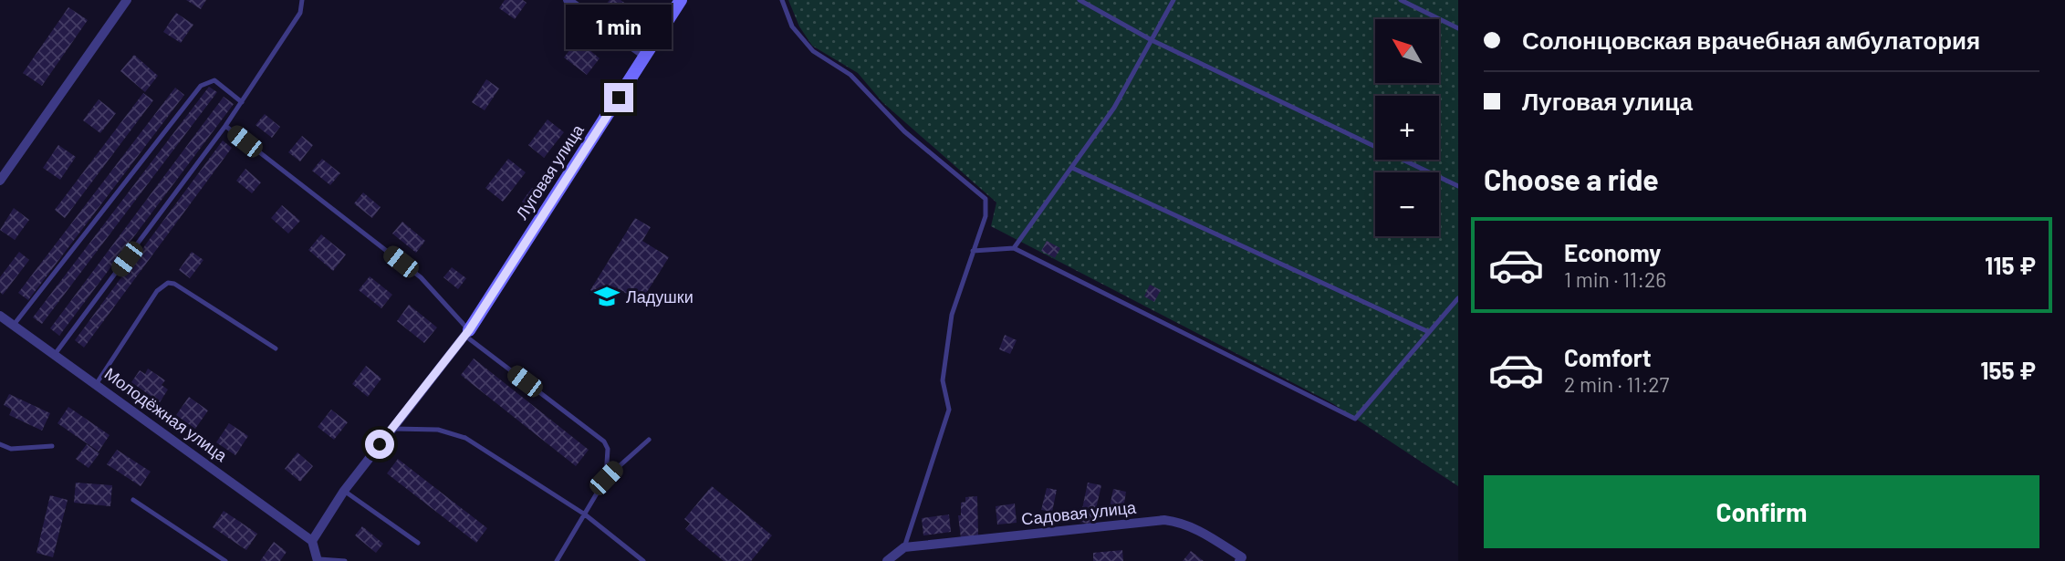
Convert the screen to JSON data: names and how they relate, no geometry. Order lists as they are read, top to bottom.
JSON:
{
  "streets": {
    "street": ["Луговая улица", "Молодёжная улица", "Садовая улица"]
  },
  "places": {
    "school or university": ["Ладушки"]
  },
  "north": "top left",
  "page": {
    "banner": ["Солонцовская врачебная амбулатория", "Луговая улица"],
    "bubble": "1 min",
    "map_buttons": ["+", "−"],
    "heading": "Choose a ride",
    "list": [
      {
        "name": "Economy",
        "note": "1 min · 11:26",
        "value": "115 ₽"
      },
      {
        "name": "Comfort",
        "note": "2 min · 11:27",
        "value": "155 ₽"
      }
    ],
    "buttons": "Confirm"
  }
}
